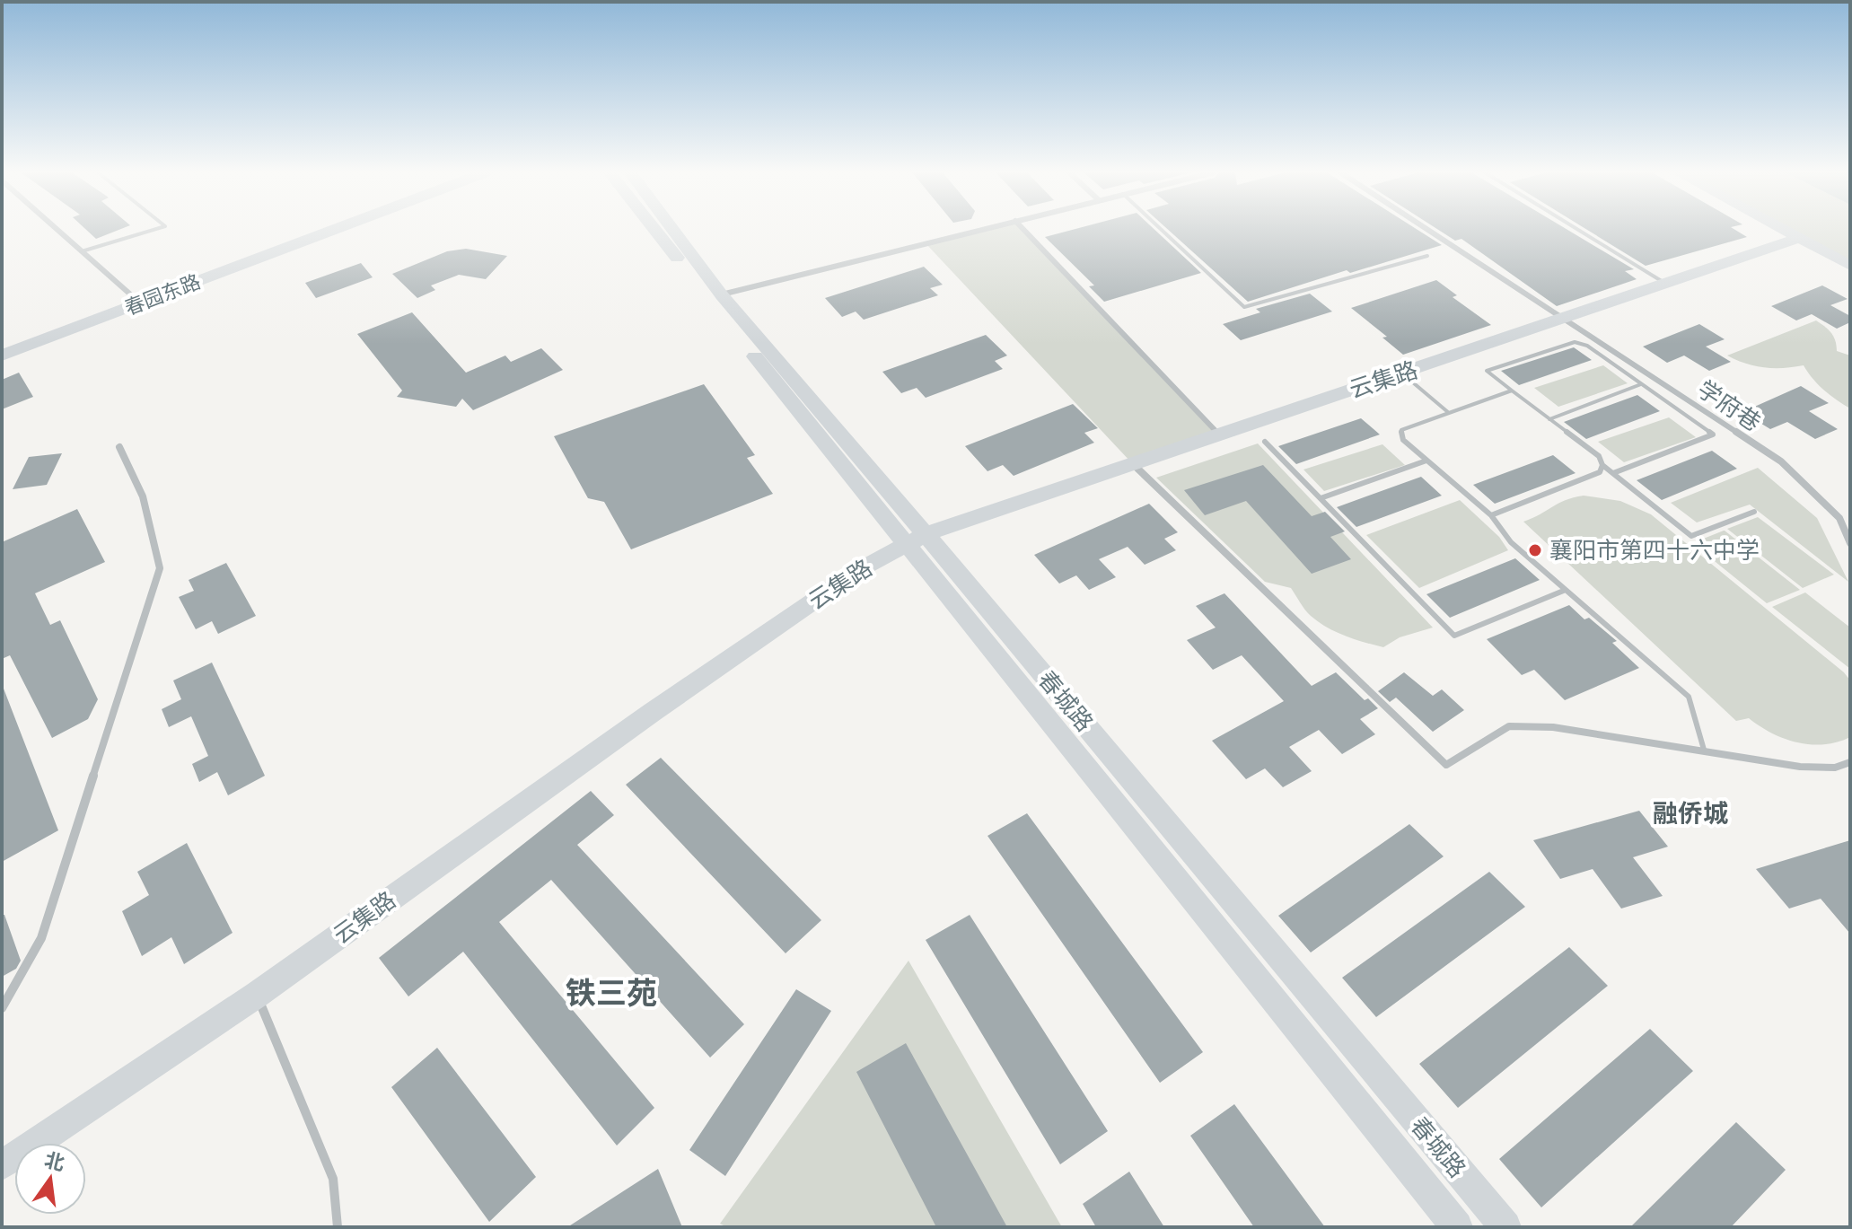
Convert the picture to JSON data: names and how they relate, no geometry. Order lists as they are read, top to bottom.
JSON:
{
  "streets": {
    "main road": ["春园东路"],
    "street": ["云集路", "学府巷", "春城路"]
  },
  "crossings": [
    ["云集路", "学府巷"],
    ["云集路", "春城路"]
  ],
  "districts": ["融侨城", "铁三苑"],
  "places": ["襄阳市第四十六中学"],
  "north": "top"
}
